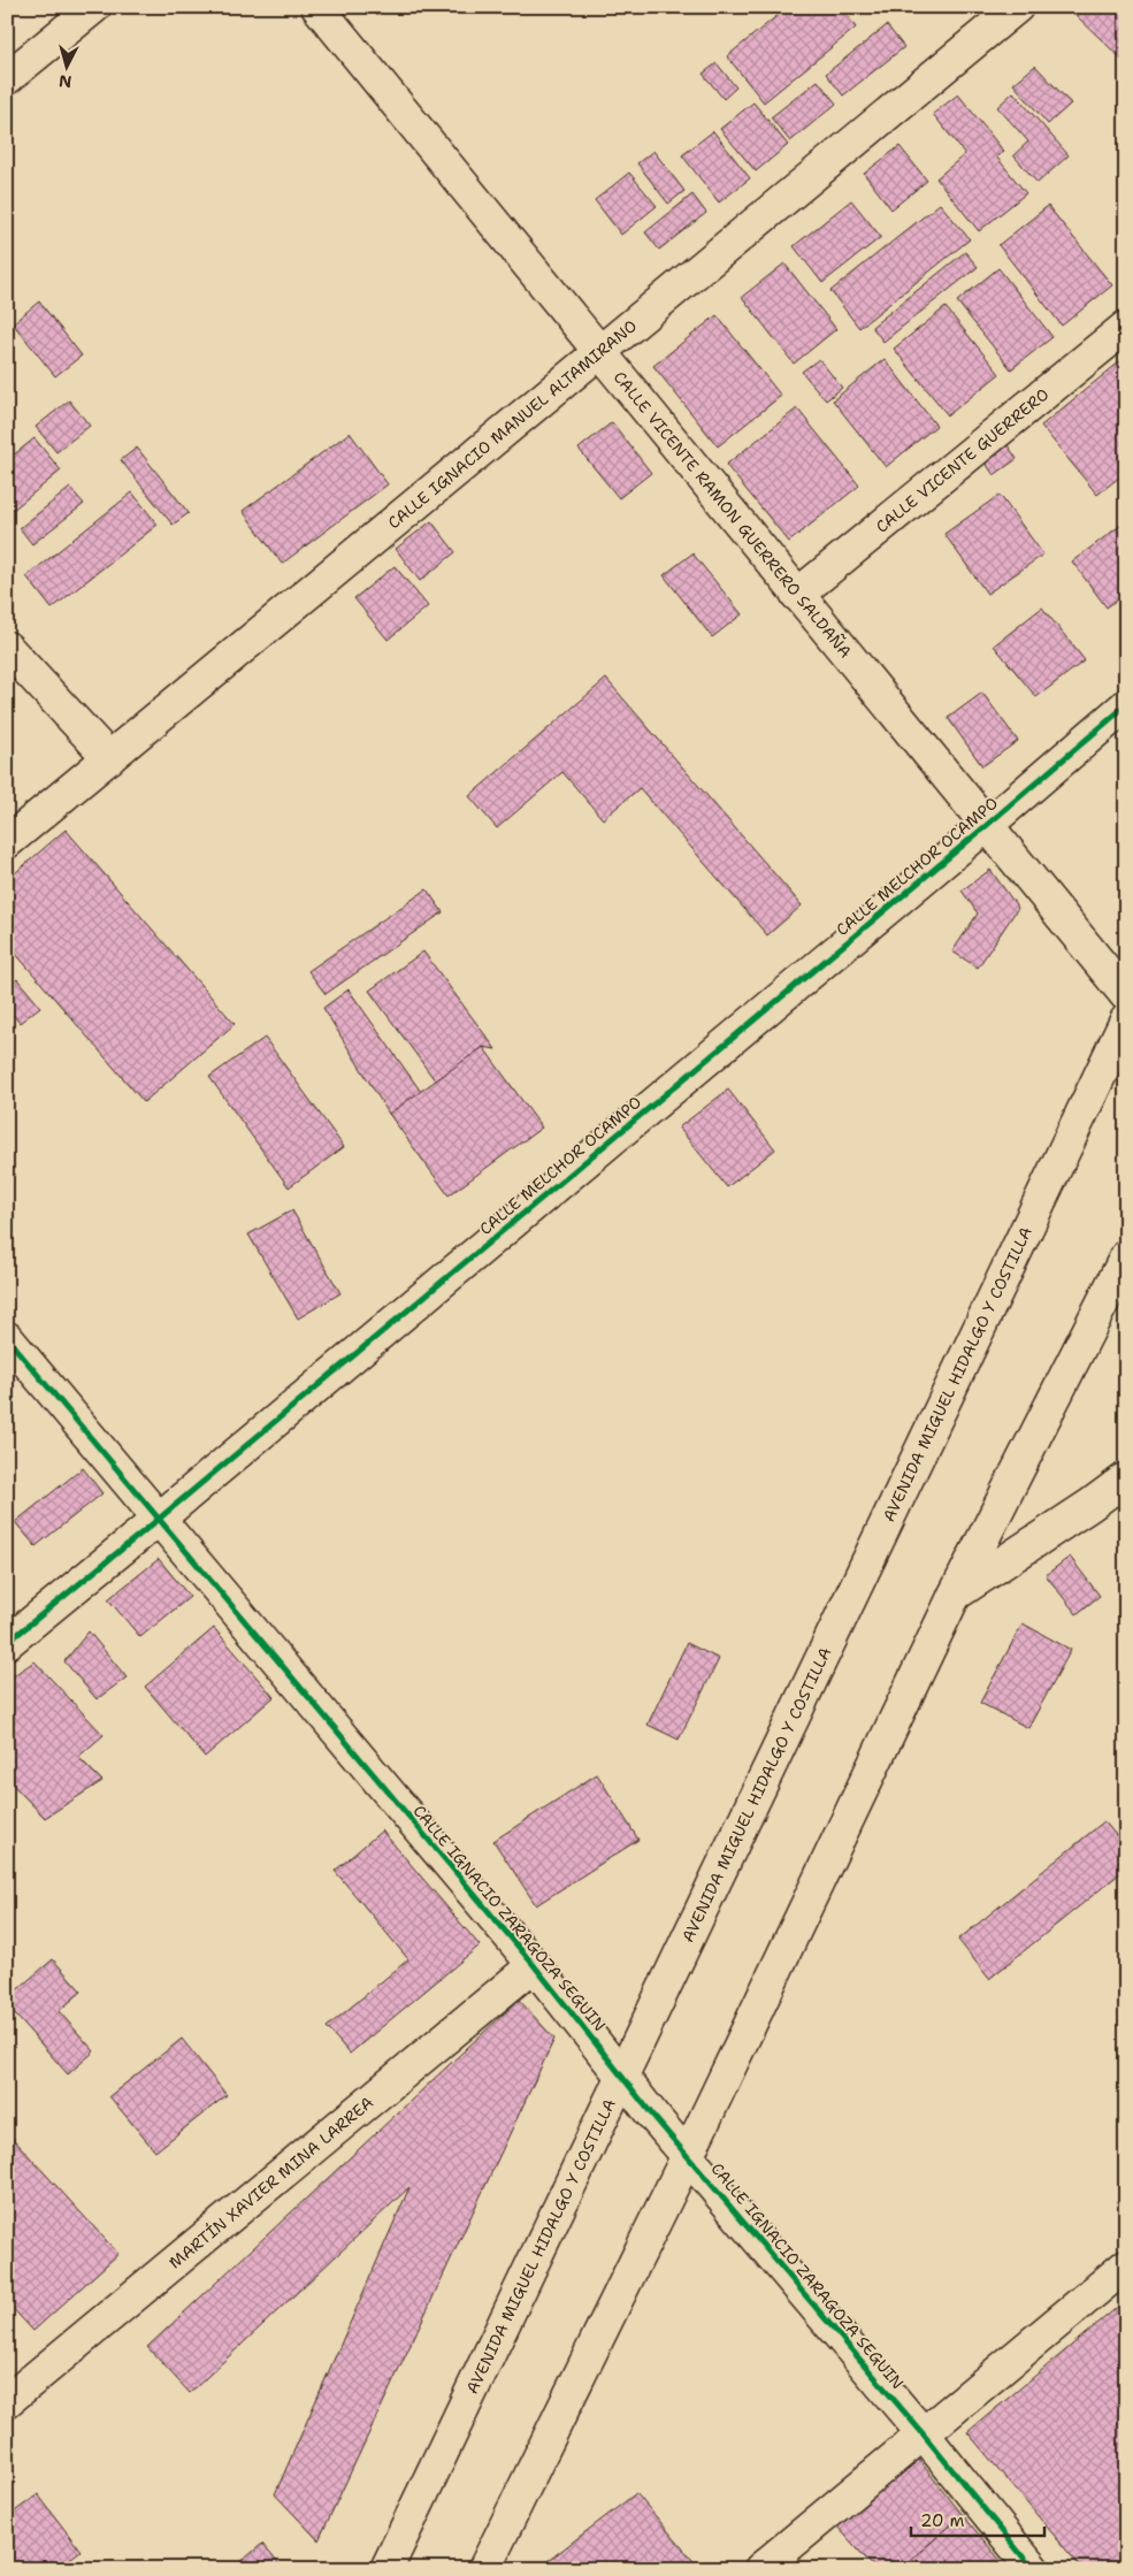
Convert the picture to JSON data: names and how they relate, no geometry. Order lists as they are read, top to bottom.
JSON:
{
  "streets": {
    "street": [
      "CALLE IGNACIO MANUEL ALTAMIRANO",
      "CALLE VICENTE GUERRERO",
      "CALLE VICENTE RAMON GUERRERO SALDAÑA",
      "CALLE MELCHOR OCAMPO",
      "AVENIDA MIGUEL HIDALGO Y COSTILLA",
      "CALLE IGNACIO ZARAGOZA SEGUIN",
      "MARTÍN XAVIER MINA LARREA"
    ]
  },
  "crossings": [
    ["CALLE IGNACIO MANUEL ALTAMIRANO", "CALLE VICENTE RAMON GUERRERO SALDAÑA"],
    ["CALLE VICENTE GUERRERO", "CALLE VICENTE RAMON GUERRERO SALDAÑA"],
    ["CALLE VICENTE RAMON GUERRERO SALDAÑA", "CALLE MELCHOR OCAMPO"],
    ["CALLE MELCHOR OCAMPO", "CALLE IGNACIO ZARAGOZA SEGUIN"],
    ["AVENIDA MIGUEL HIDALGO Y COSTILLA", "CALLE IGNACIO ZARAGOZA SEGUIN"],
    ["CALLE IGNACIO ZARAGOZA SEGUIN", "MARTÍN XAVIER MINA LARREA"]
  ],
  "scale_bar": "20 m",
  "north": "bottom"
}
